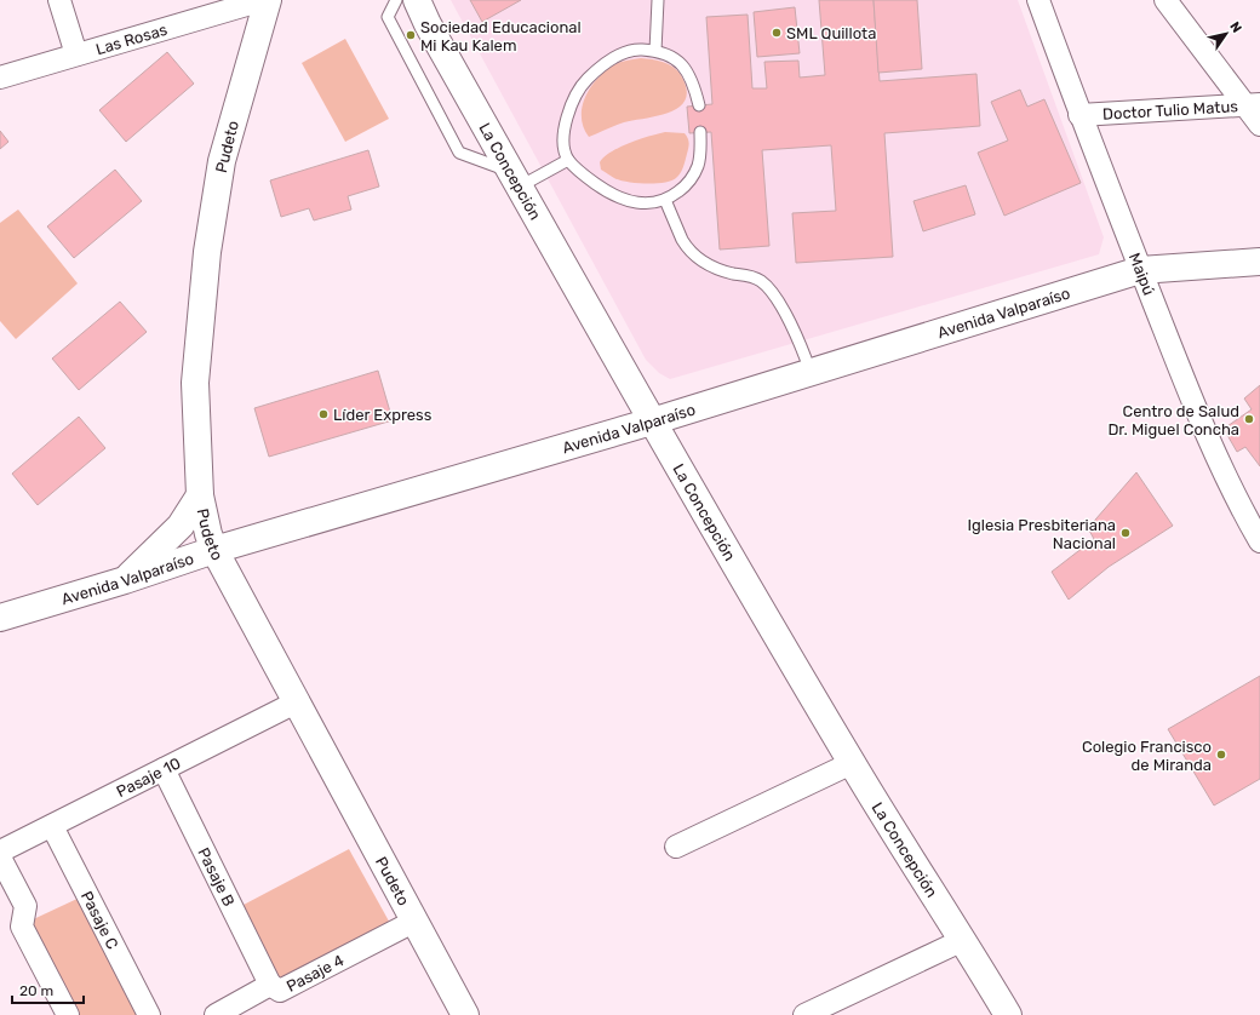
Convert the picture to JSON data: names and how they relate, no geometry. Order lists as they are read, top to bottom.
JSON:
{
  "streets": {
    "main road": ["Pudeto", "La Concepción", "Avenida Valparaíso"],
    "street": [
      "Las Rosas",
      "Doctor Tulio Matus",
      "Maipú",
      "Pasaje 10",
      "Pasaje B",
      "Pasaje C",
      "Pasaje 4"
    ]
  },
  "crossings": [
    ["Doctor Tulio Matus", "Maipú"],
    ["Pudeto", "Avenida Valparaíso"],
    ["Pudeto", "Pasaje 10"],
    ["Pudeto", "Pasaje 4"],
    ["La Concepción", "Avenida Valparaíso"],
    ["Maipú", "Avenida Valparaíso"],
    ["Pasaje 10", "Pasaje B"],
    ["Pasaje 10", "Pasaje C"],
    ["Pasaje B", "Pasaje 4"]
  ],
  "places": [
    "SML Quillota",
    "Sociedad Educacional Mi Kau Kalem",
    "Líder Express",
    "Centro de Salud Dr. Miguel Concha",
    "Iglesia Presbiteriana Nacional",
    "Colegio Francisco de Miranda"
  ],
  "scale_bar": "20 m",
  "north": "top right"
}
